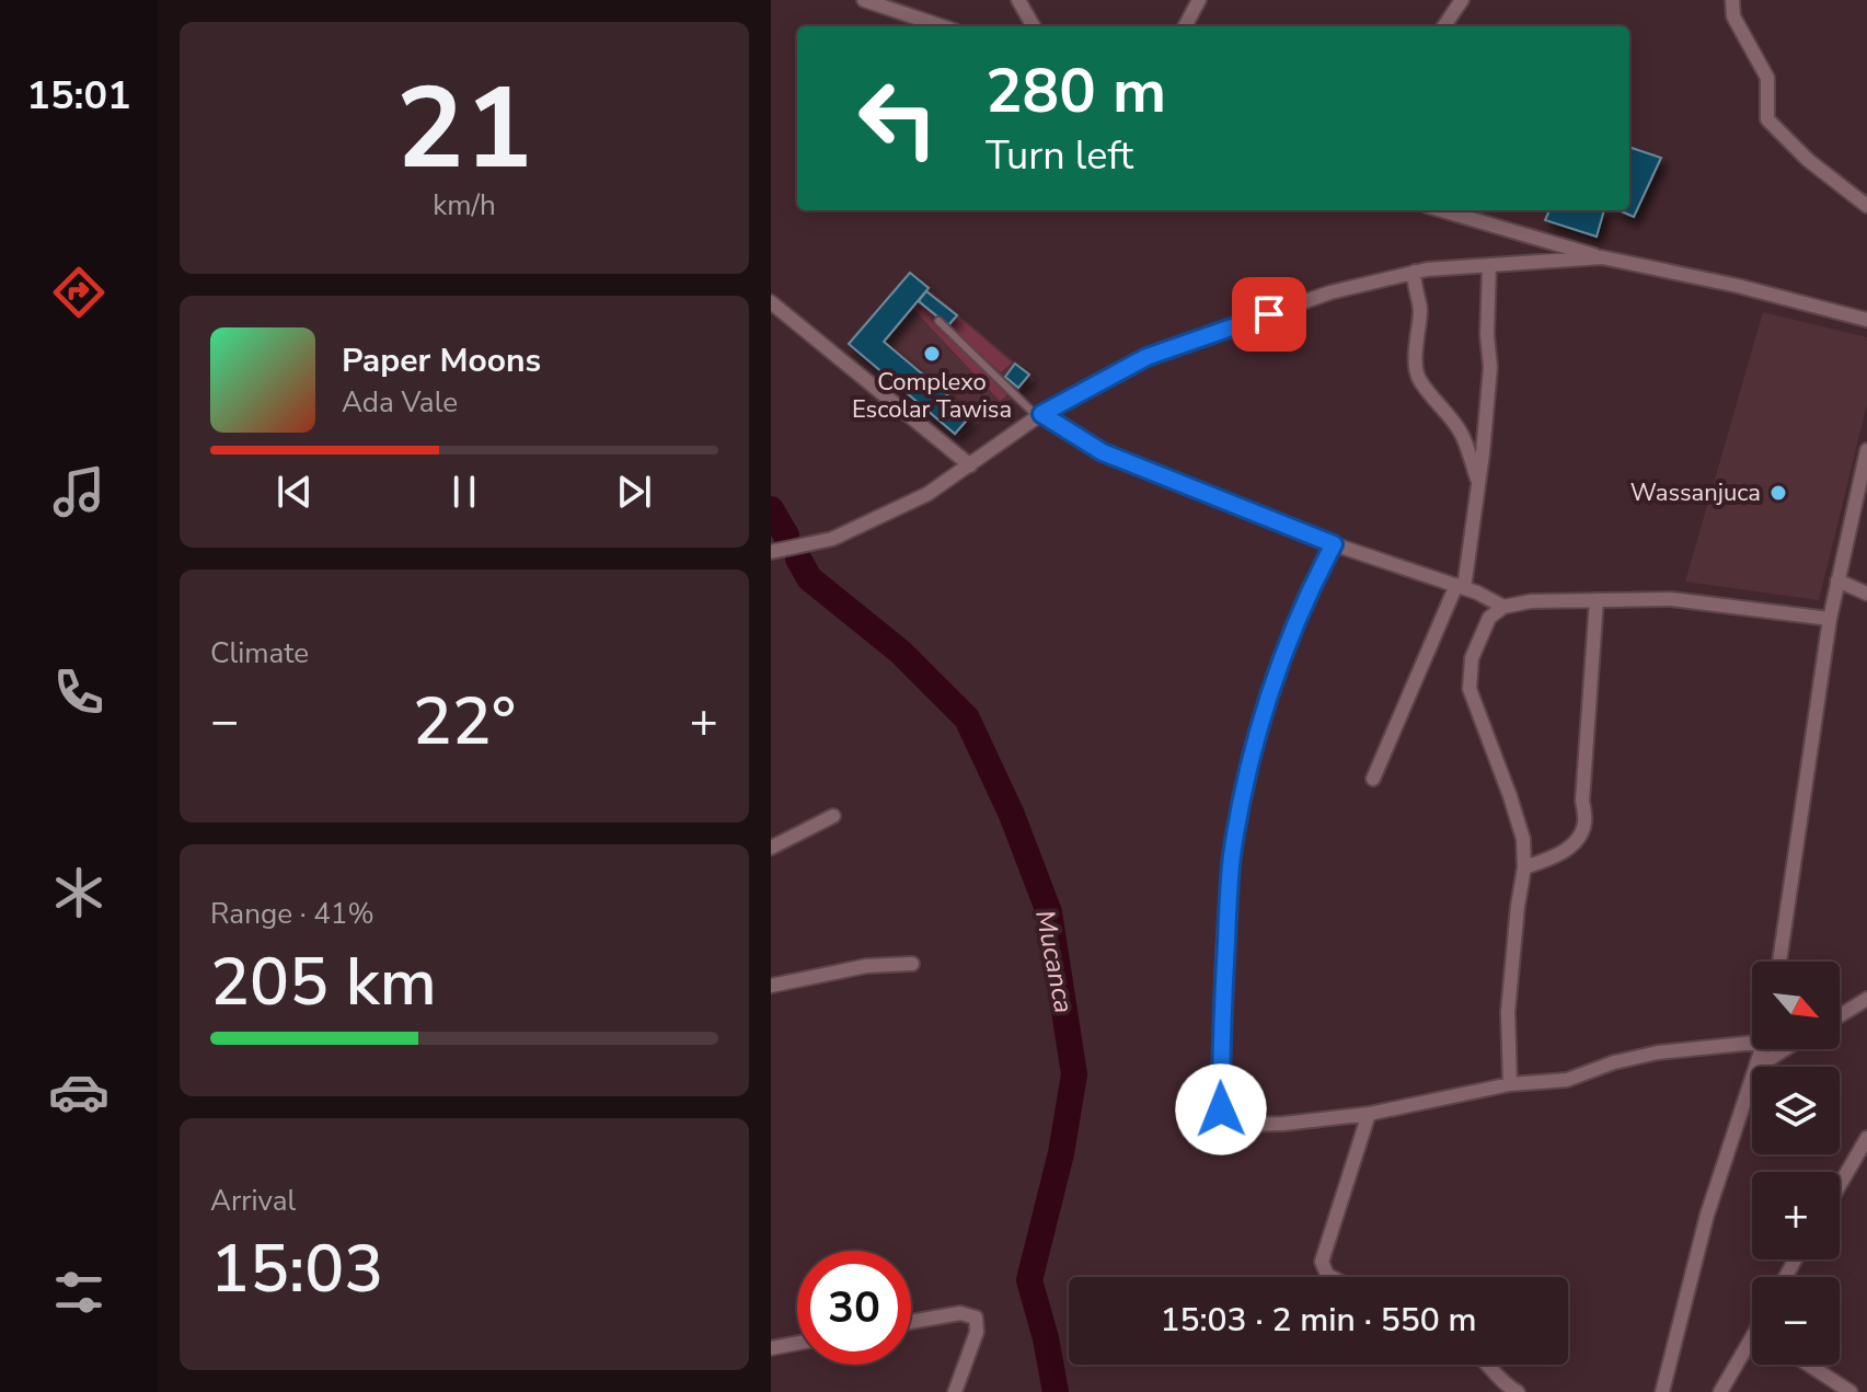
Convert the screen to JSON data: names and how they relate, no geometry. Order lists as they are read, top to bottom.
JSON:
{
  "water": ["Mucanca"],
  "places": ["Complexo Escolar Tawisa", "Wassanjuca"],
  "north": "bottom right",
  "page": {
    "tabs": "15:01",
    "tile": [
      ["21", "km/h"],
      "Climate",
      ["Range · 41%", "205 km"],
      ["Arrival", "15:03"]
    ],
    "turn": ["280 m", "Turn left"],
    "song": ["Paper Moons", "Ada Vale"],
    "heat": ["−", "22°", "+"],
    "map_buttons": ["+", "−"],
    "limit": "30",
    "trip": "15:03 · 2 min · 550 m"
  }
}
